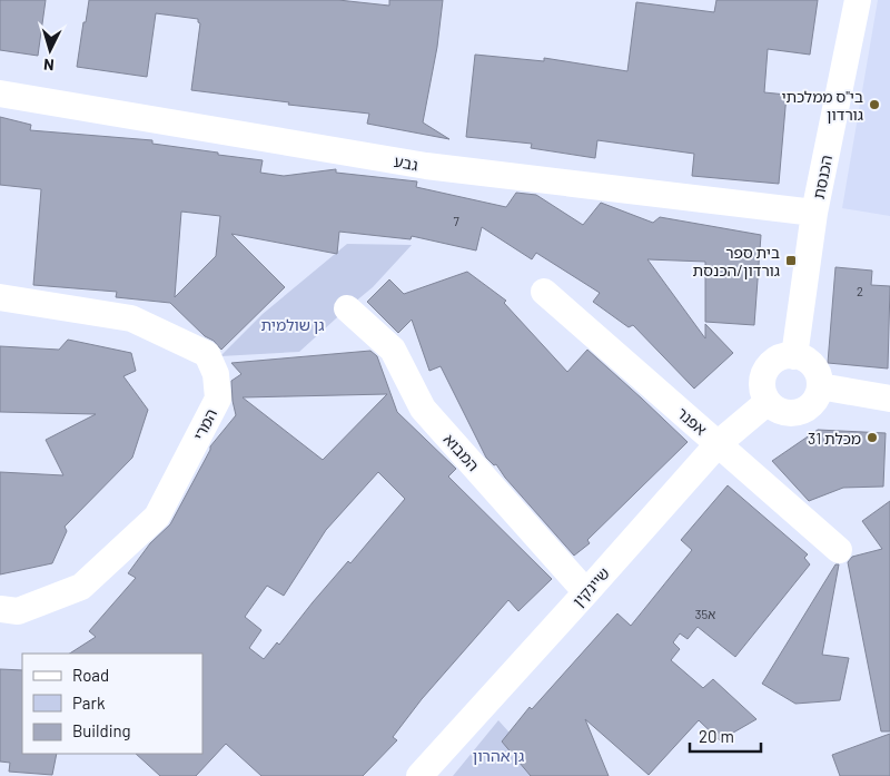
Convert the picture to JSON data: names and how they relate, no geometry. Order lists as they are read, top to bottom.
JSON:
{
  "streets": {
    "street": [
      "גבע",
      "הכנסת",
      "אפנר",
      "המרי",
      "המבוא",
      "שיינקין"
    ]
  },
  "crossings": [
    ["גבע", "הכנסת"],
    ["הכנסת", "שיינקין"],
    ["אפנר", "שיינקין"],
    ["המבוא", "שיינקין"]
  ],
  "parks": ["גן שולמית", "גן אהרון"],
  "places": {
    "other": ["בי\"ס ממלכתי גורדון", "מכלת 31"],
    "transit": ["בית ספר גורדון/הכנסת"]
  },
  "house_numbers": ["7", "2", "35א"],
  "legend": ["Road", "Park", "Building"],
  "scale_bar": "20 m",
  "north": "bottom"
}
